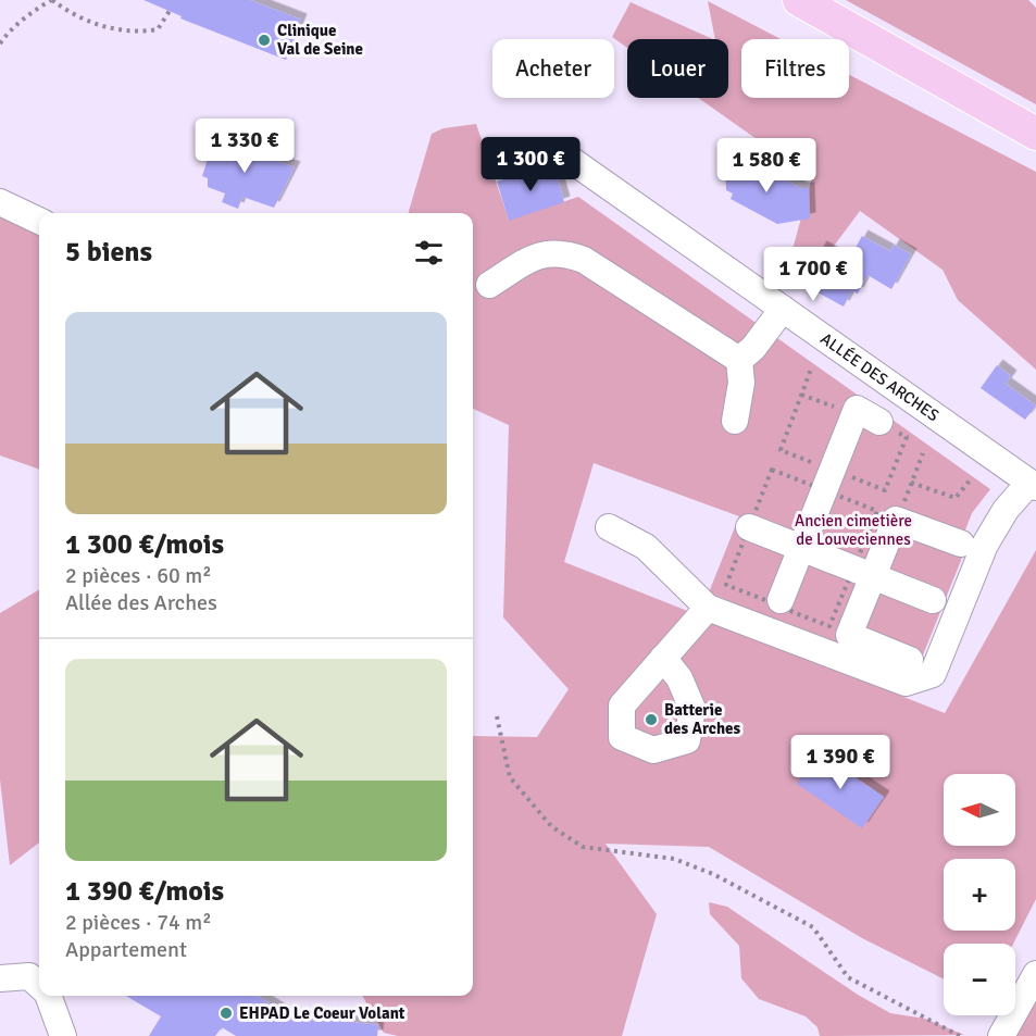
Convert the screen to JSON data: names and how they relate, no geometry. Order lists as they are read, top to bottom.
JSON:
{
  "streets": {
    "street": ["ALLÉE DES ARCHES"]
  },
  "parks": ["Ancien cimetière de Louveciennes"],
  "places": ["Clinique Val de Seine", "Batterie des Arches", "EHPAD Le Coeur Volant"],
  "north": "left",
  "page": {
    "chip": ["Acheter", "Louer", "Filtres"],
    "price": [
      "1 330 €",
      "1 300 €",
      "1 580 €",
      "1 700 €",
      "1 390 €"
    ],
    "heading": "5 biens",
    "list": [
      {
        "name": "1 300 €/mois",
        "note": "2 pièces · 60 m² · Allée des Arches"
      },
      {
        "name": "1 390 €/mois",
        "note": "2 pièces · 74 m² · Appartement"
      }
    ],
    "map_buttons": ["+", "−"]
  }
}
